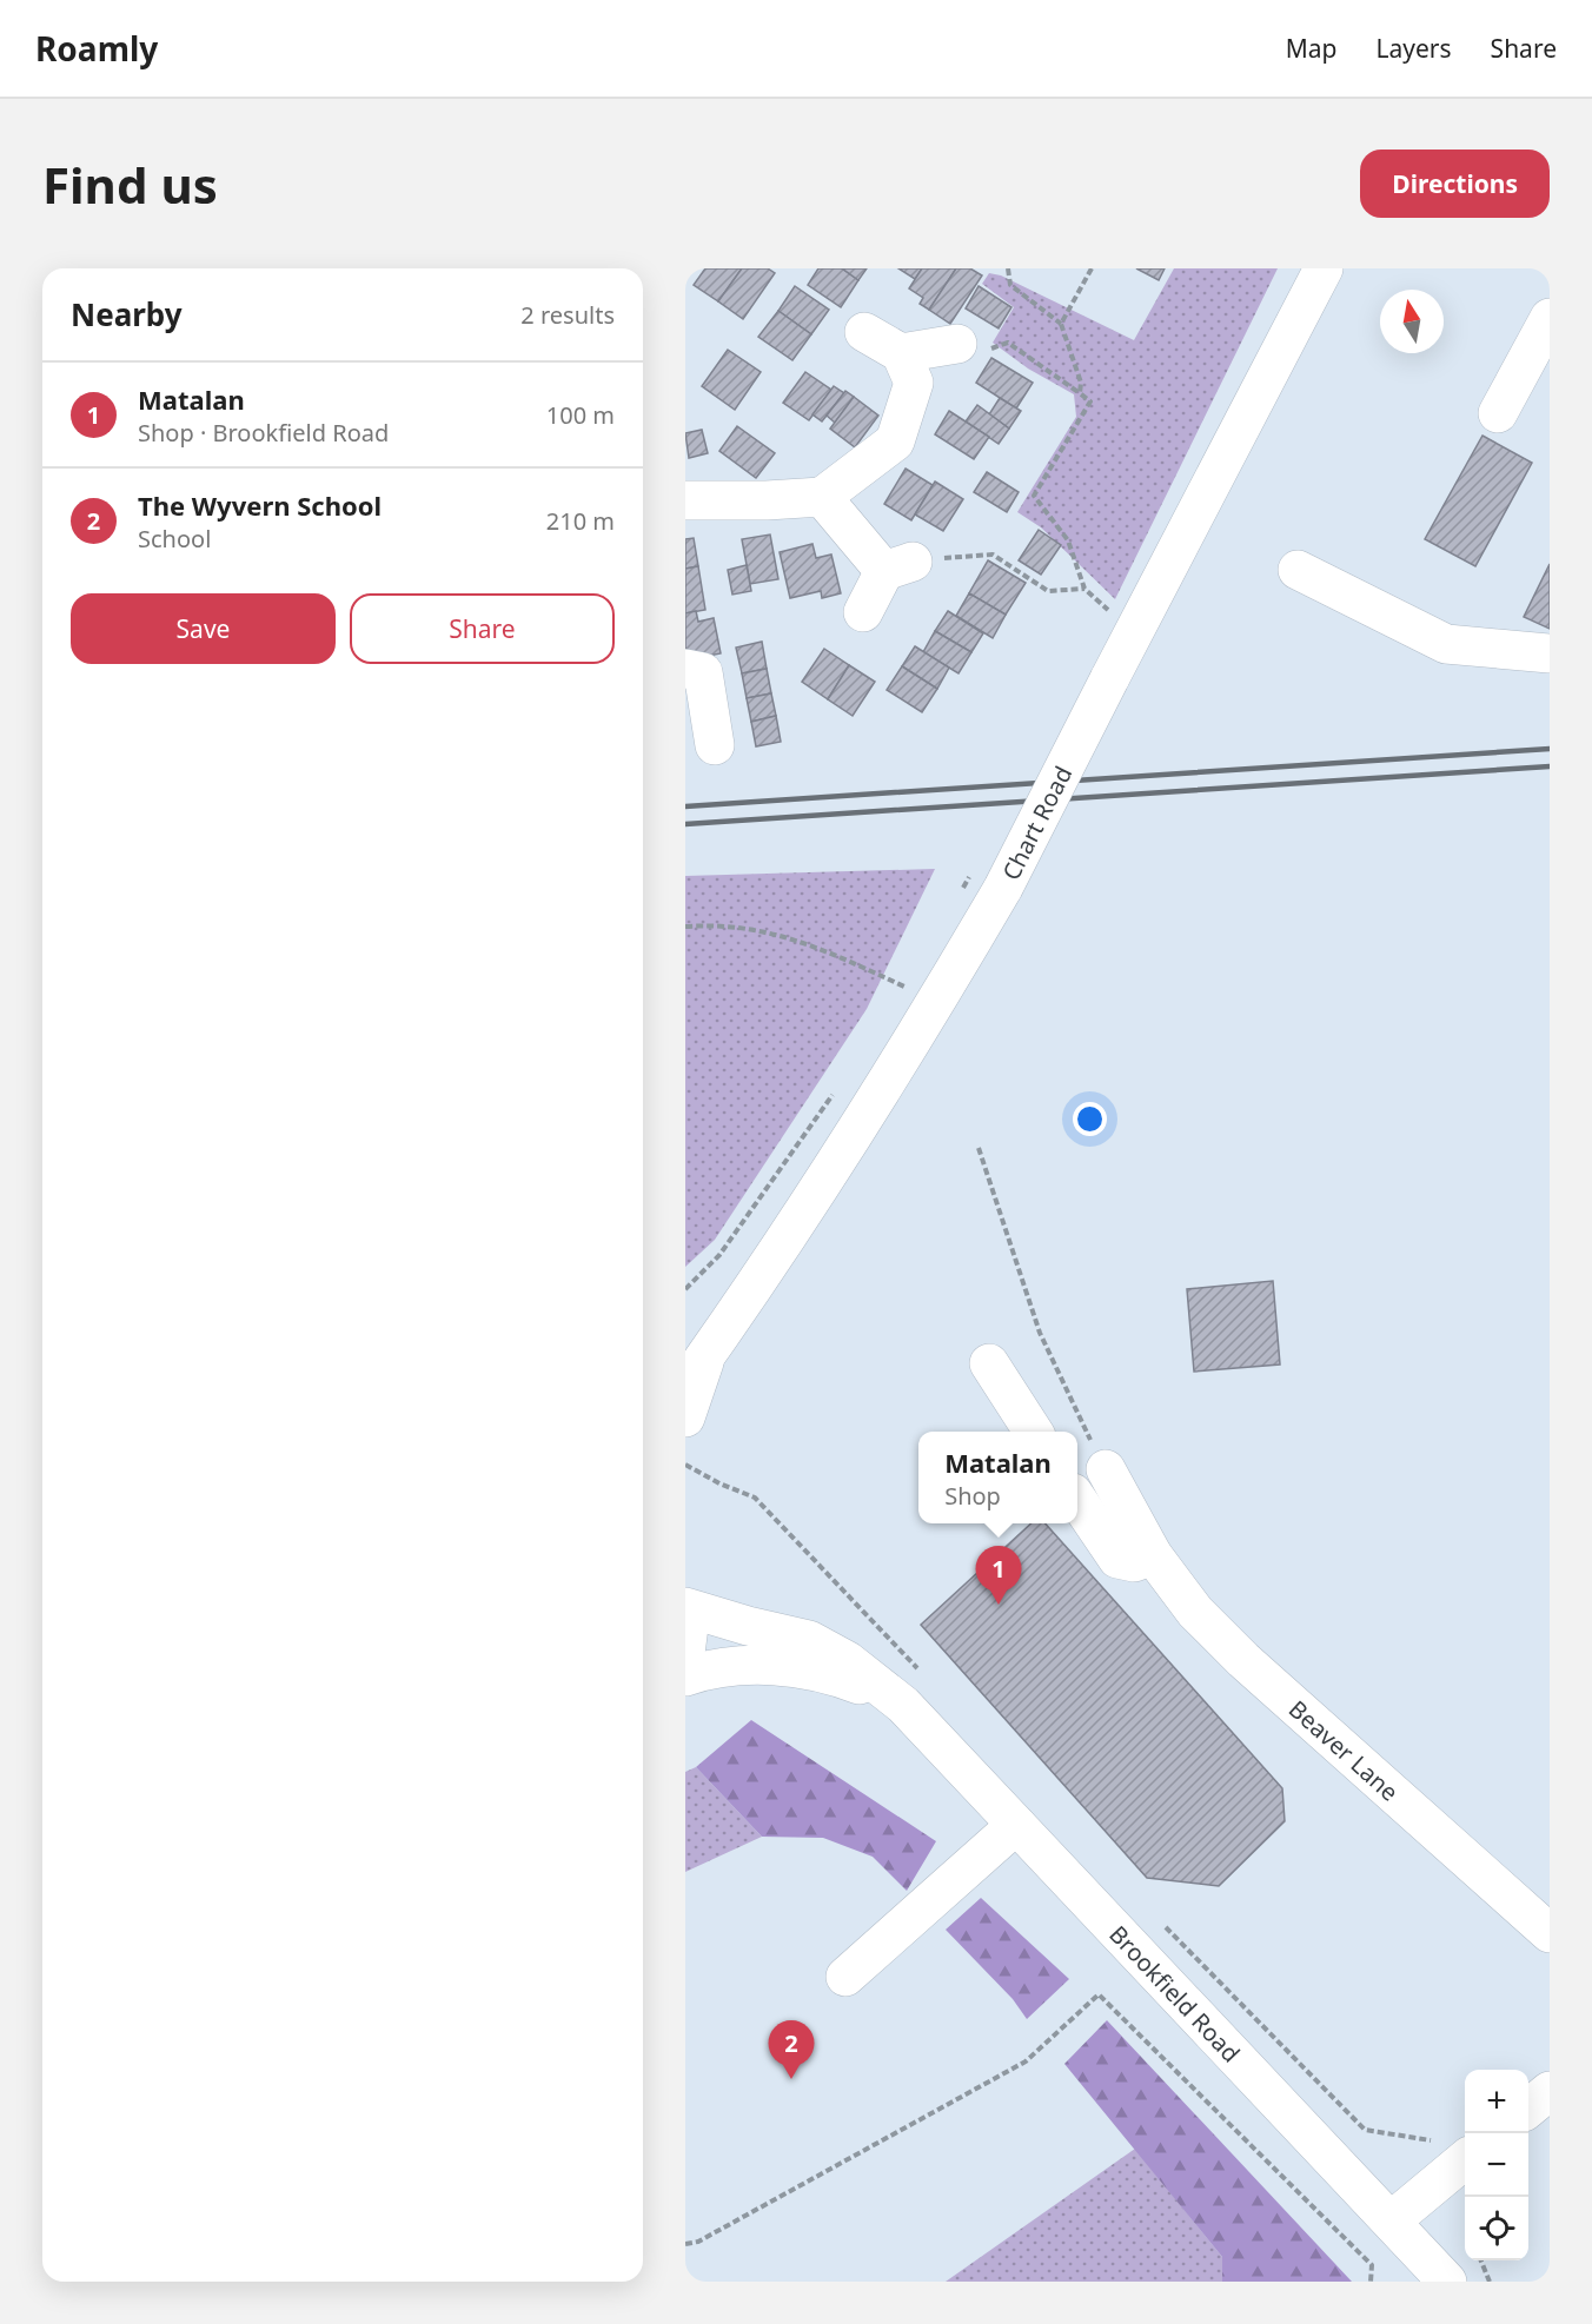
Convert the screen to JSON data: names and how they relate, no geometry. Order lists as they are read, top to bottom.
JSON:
{
  "streets": {
    "main road": ["Chart Road", "Beaver Lane", "Brookfield Road"]
  },
  "north": "top",
  "page": {
    "header": "Roamly",
    "nav": ["Map", "Layers", "Share"],
    "buttons": [
      "Directions",
      ["Save", "Share"]
    ],
    "title": "Find us",
    "heading": ["Nearby", "2 results"],
    "list": [
      {
        "mark": "1",
        "name": "Matalan",
        "note": "Shop · Brookfield Road",
        "value": "100 m"
      },
      {
        "mark": "2",
        "name": "The Wyvern School",
        "note": "School",
        "value": "210 m"
      }
    ],
    "popup": ["Matalan", "Shop"],
    "pins": ["1", "2"],
    "map_buttons": ["+", "−"]
  }
}
